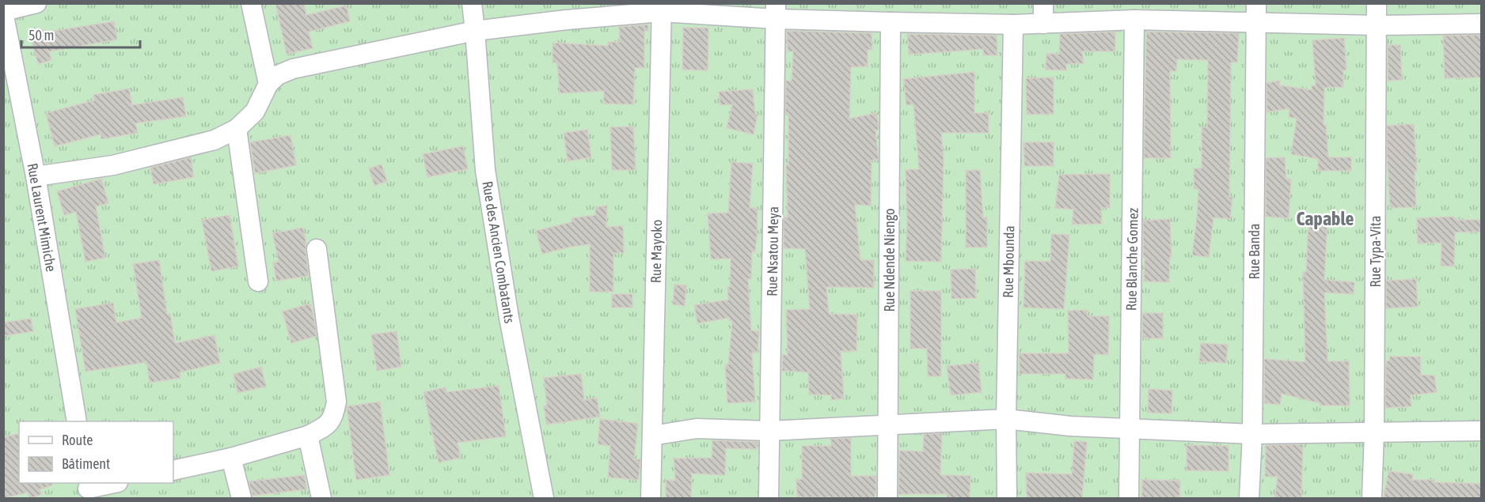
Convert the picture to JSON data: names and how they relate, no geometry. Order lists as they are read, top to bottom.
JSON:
{
  "streets": {
    "street": [
      "Rue Laurent Mimiche",
      "Rue Mayoko",
      "Rue Nsatou Meya",
      "Rue Banda",
      "Rue Typa-Vita",
      "Rue des Ancien Combatants",
      "Rue Blanche Gomez",
      "Rue Ndende Niengo",
      "Rue Mbounda"
    ]
  },
  "districts": ["Capable"],
  "legend": ["Route", "Bâtiment"],
  "scale_bar": "50 m"
}
